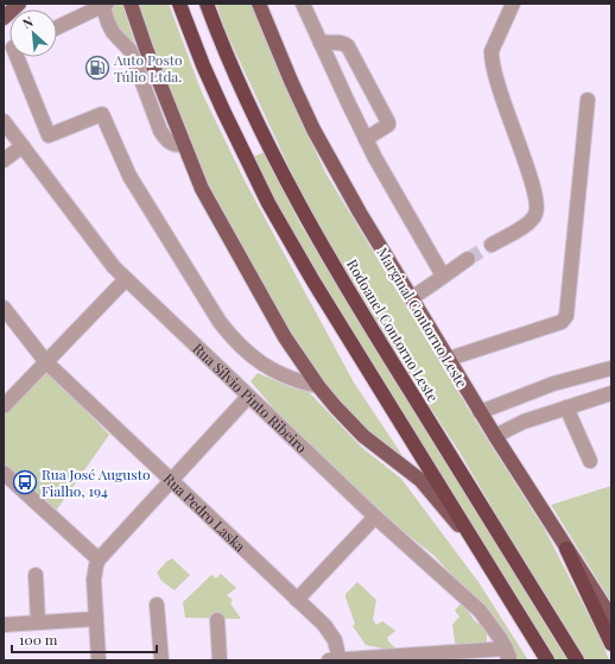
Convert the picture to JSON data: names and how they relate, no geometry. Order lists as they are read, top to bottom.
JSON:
{
  "streets": {
    "highway": ["Rodoanel Contorno Leste"],
    "main road": ["Marginal Contorno Leste"],
    "street": ["Rua Sílvio Pinto Ribeiro", "Rua Pedro Laska"]
  },
  "places": {
    "fuel station": ["Auto Posto Túlio Ltda."],
    "bus stop": ["Rua José Augusto Fialho, 194"]
  },
  "scale_bar": "100 m",
  "north": "top left"
}
